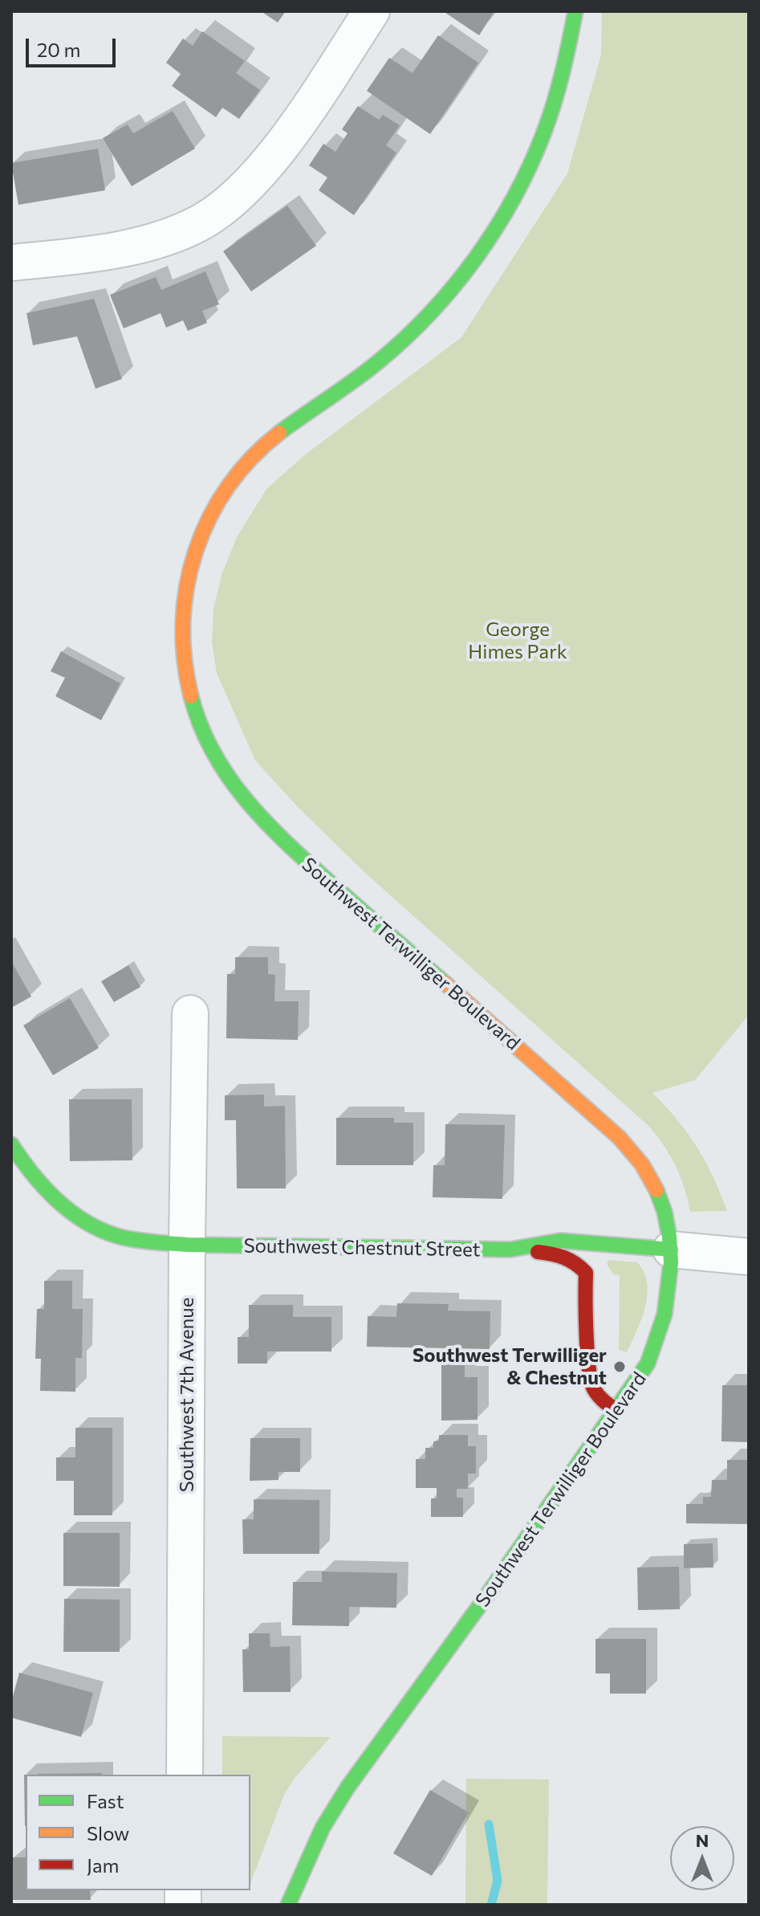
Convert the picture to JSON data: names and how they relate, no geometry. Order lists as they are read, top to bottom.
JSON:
{
  "streets": {
    "main road": ["Southwest Terwilliger Boulevard", "Southwest Chestnut Street"],
    "street": ["Southwest 7th Avenue"]
  },
  "crossings": [
    ["Southwest Terwilliger Boulevard", "Southwest Chestnut Street"],
    ["Southwest Chestnut Street", "Southwest 7th Avenue"]
  ],
  "parks": ["George Himes Park"],
  "places": ["Southwest Terwilliger & Chestnut"],
  "legend": ["Fast", "Slow", "Jam"],
  "scale_bar": "20 m",
  "north": "top"
}
